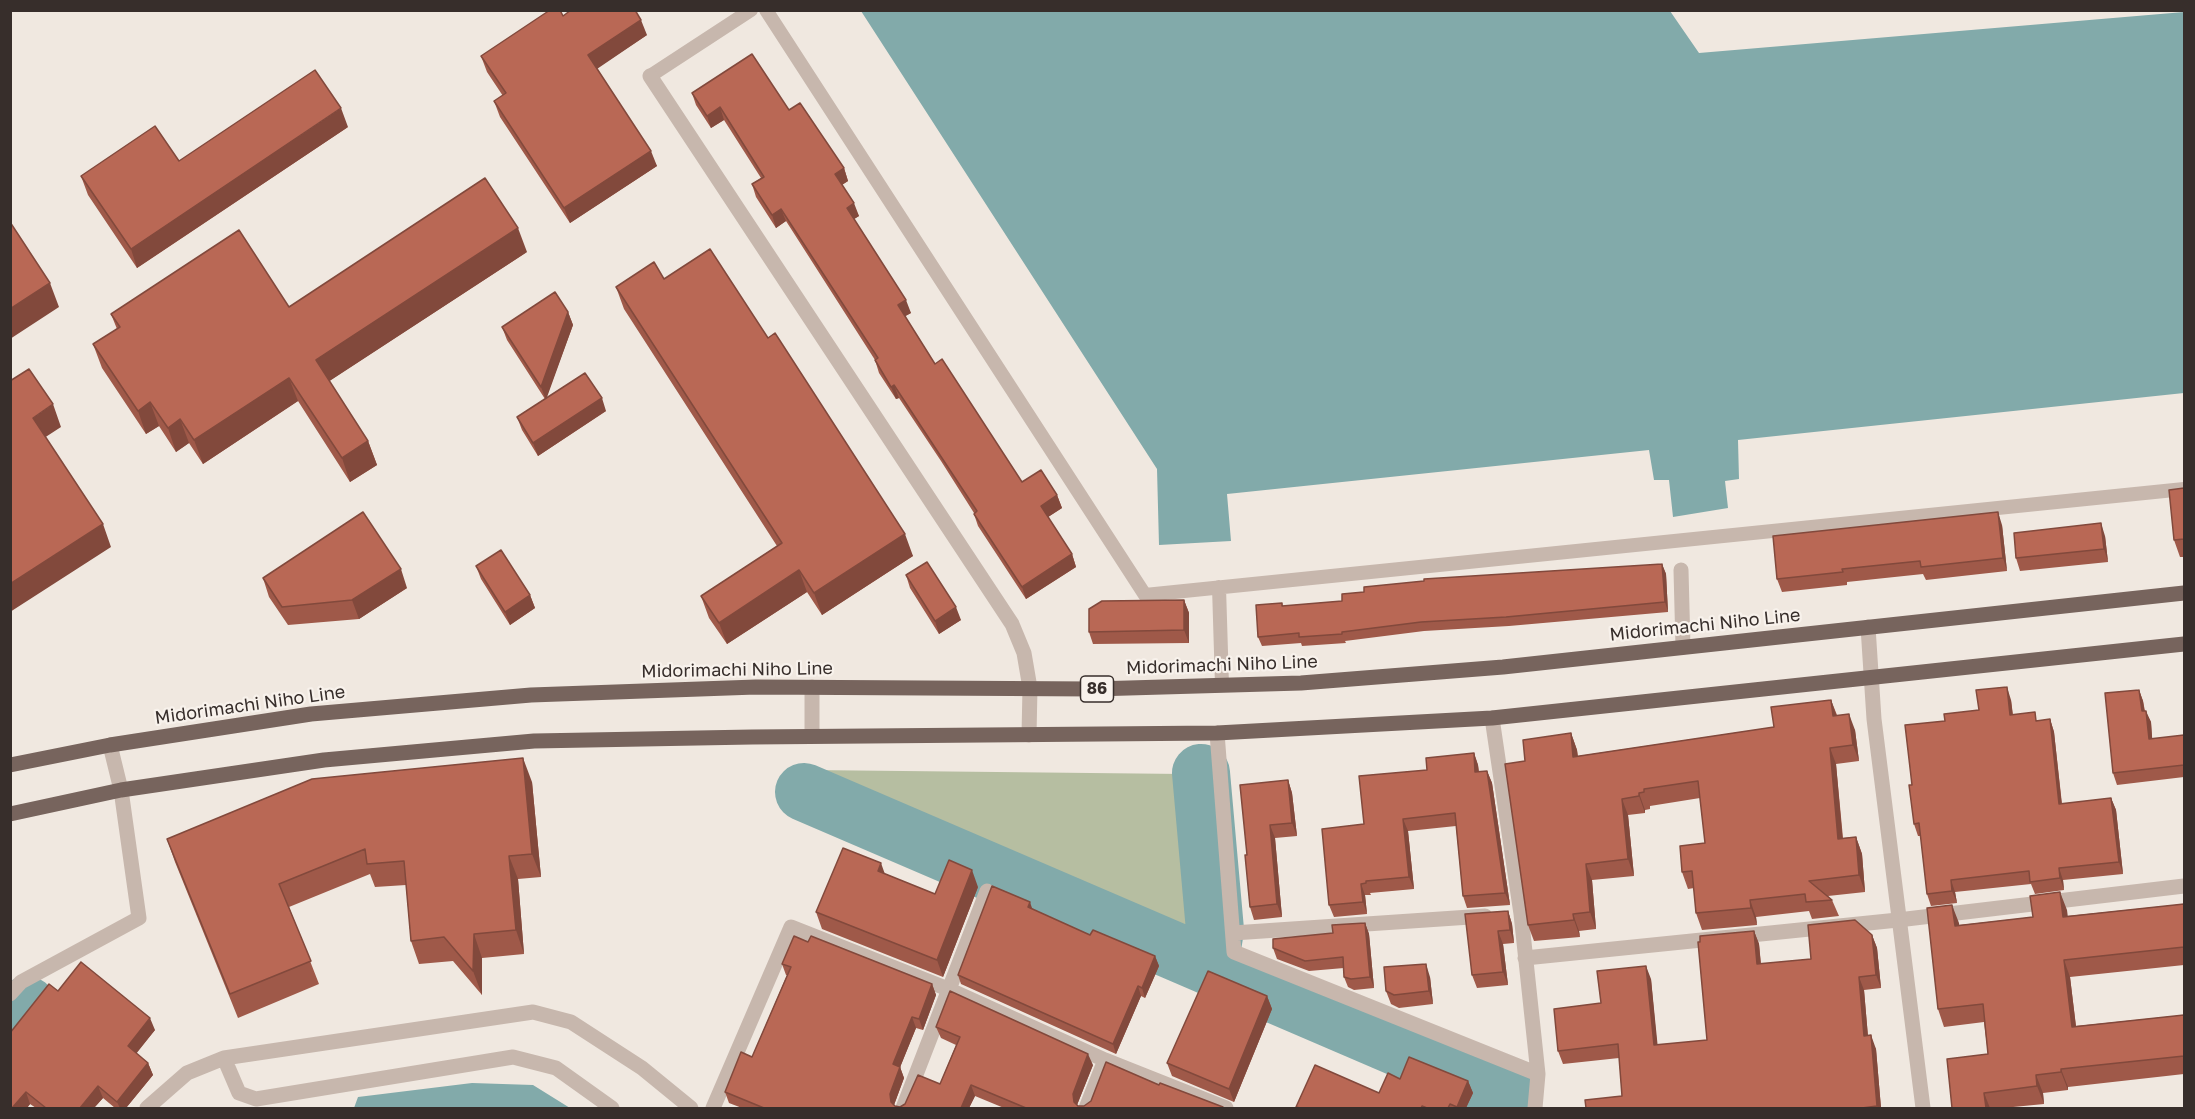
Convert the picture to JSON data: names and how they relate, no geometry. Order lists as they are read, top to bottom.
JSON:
{
  "streets": {
    "main road": ["Midorimachi Niho Line", "86"]
  }
}
